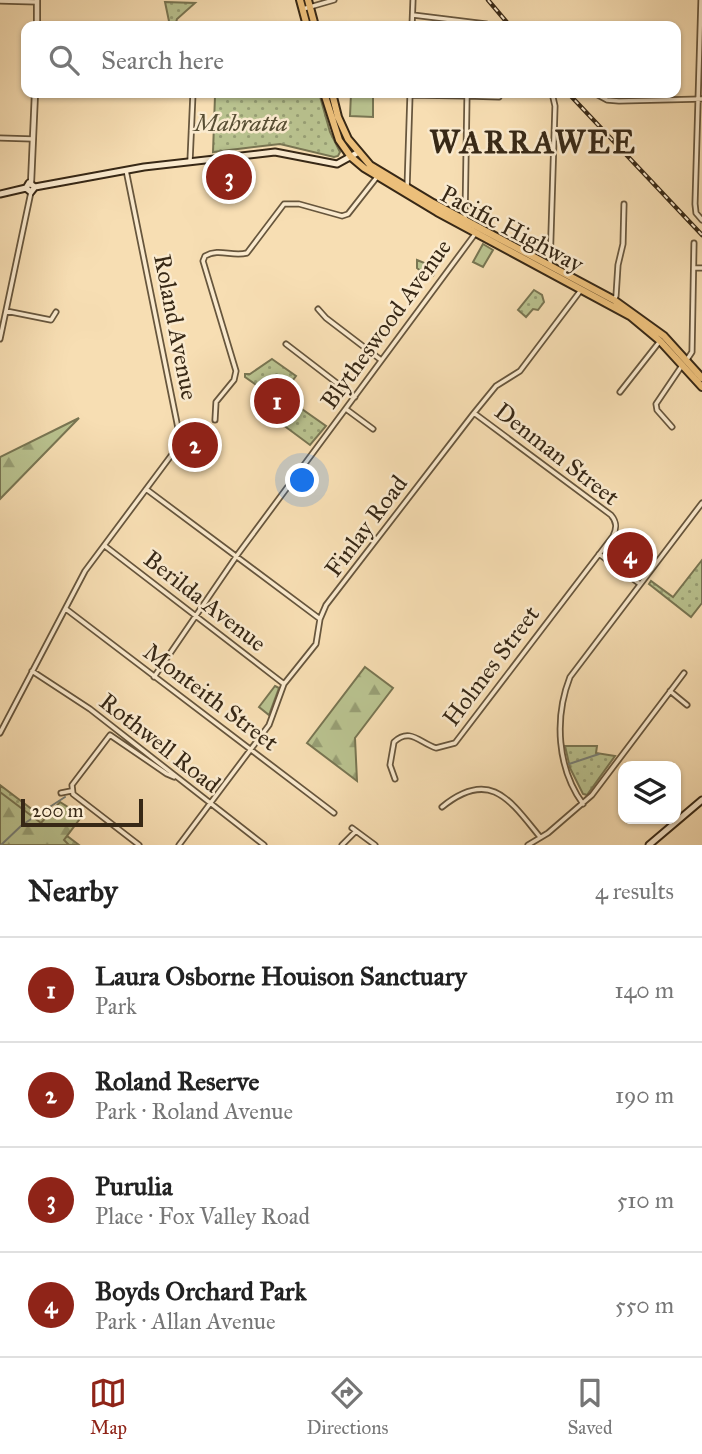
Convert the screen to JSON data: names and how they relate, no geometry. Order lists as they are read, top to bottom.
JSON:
{
  "streets": {
    "highway": ["Pacific Highway"],
    "street": [
      "Blytheswood Avenue",
      "Roland Avenue",
      "Denman Street",
      "Finlay Road",
      "Berilda Avenue",
      "Holmes Street",
      "Monteith Street",
      "Rothwell Road"
    ]
  },
  "crossings": [
    ["Pacific Highway", "Blytheswood Avenue"],
    ["Pacific Highway", "Finlay Road"],
    ["Blytheswood Avenue", "Berilda Avenue"],
    ["Blytheswood Avenue", "Monteith Street"],
    ["Roland Avenue", "Berilda Avenue"],
    ["Roland Avenue", "Monteith Street"],
    ["Roland Avenue", "Rothwell Road"],
    ["Denman Street", "Finlay Road"],
    ["Denman Street", "Holmes Street"],
    ["Finlay Road", "Berilda Avenue"],
    ["Finlay Road", "Monteith Street"],
    ["Finlay Road", "Rothwell Road"]
  ],
  "districts": ["WARRAWEE"],
  "parks": ["Mahratta"],
  "scale_bar": "200 m",
  "page": {
    "search": "Search here",
    "pins": [
      "3",
      "1",
      "2",
      "4"
    ],
    "scale": "200 m",
    "heading": ["Nearby", "4 results"],
    "list": [
      {
        "mark": "1",
        "name": "Laura Osborne Houison Sanctuary",
        "note": "Park",
        "value": "140 m"
      },
      {
        "mark": "2",
        "name": "Roland Reserve",
        "note": "Park · Roland Avenue",
        "value": "190 m"
      },
      {
        "mark": "3",
        "name": "Purulia",
        "note": "Place · Fox Valley Road",
        "value": "510 m"
      },
      {
        "mark": "4",
        "name": "Boyds Orchard Park",
        "note": "Park · Allan Avenue",
        "value": "550 m"
      }
    ],
    "nav": ["Map", "Directions", "Saved"]
  }
}
